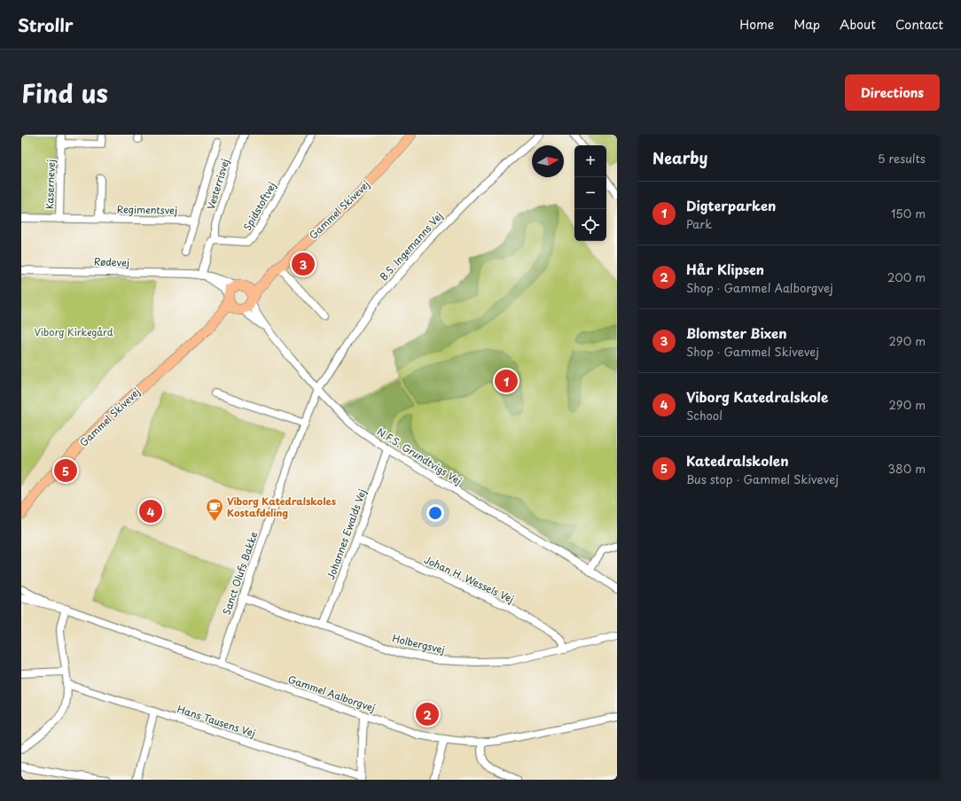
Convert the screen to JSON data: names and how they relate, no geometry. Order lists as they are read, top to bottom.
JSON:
{
  "streets": {
    "main road": ["Gammel Skivevej"],
    "street": [
      "Kasernevej",
      "Vesterrisvej",
      "Spidstoftvej",
      "Regimentsvej",
      "B.S. Ingemanns Vej",
      "Rødevej",
      "N.F.S. Grundtvigs Vej",
      "Johannes Ewalds Vej",
      "Sanct Olufs Bakke",
      "Johan H. Wessels Vej",
      "Holbergsvej",
      "Gammel Aalborgvej",
      "Hans Tausens Vej"
    ]
  },
  "crossings": [
    ["Kasernevej", "Regimentsvej"],
    ["Vesterrisvej", "Spidstoftvej"],
    ["Gammel Skivevej", "Rødevej"],
    ["Gammel Skivevej", "N.F.S. Grundtvigs Vej"],
    ["B.S. Ingemanns Vej", "N.F.S. Grundtvigs Vej"],
    ["B.S. Ingemanns Vej", "Sanct Olufs Bakke"],
    ["Rødevej", "N.F.S. Grundtvigs Vej"],
    ["N.F.S. Grundtvigs Vej", "Johannes Ewalds Vej"],
    ["N.F.S. Grundtvigs Vej", "Sanct Olufs Bakke"],
    ["Johannes Ewalds Vej", "Johan H. Wessels Vej"],
    ["Johannes Ewalds Vej", "Holbergsvej"],
    ["Sanct Olufs Bakke", "Holbergsvej"],
    ["Sanct Olufs Bakke", "Gammel Aalborgvej"],
    ["Johan H. Wessels Vej", "Holbergsvej"]
  ],
  "parks": ["Viborg Kirkegård"],
  "places": {
    "cafe": ["Viborg Katedralskoles Kostafdeling"]
  },
  "north": "right",
  "page": {
    "header": "Strollr",
    "nav": [
      "Home",
      "Map",
      "About",
      "Contact"
    ],
    "title": "Find us",
    "buttons": "Directions",
    "heading": ["Nearby", "5 results"],
    "map_buttons": ["+", "−"],
    "list": [
      {
        "mark": "1",
        "name": "Digterparken",
        "note": "Park",
        "value": "150 m"
      },
      {
        "mark": "2",
        "name": "Hår Klipsen",
        "note": "Shop · Gammel Aalborgvej",
        "value": "200 m"
      },
      {
        "mark": "3",
        "name": "Blomster Bixen",
        "note": "Shop · Gammel Skivevej",
        "value": "290 m"
      },
      {
        "mark": "4",
        "name": "Viborg Katedralskole",
        "note": "School",
        "value": "290 m"
      },
      {
        "mark": "5",
        "name": "Katedralskolen",
        "note": "Bus stop · Gammel Skivevej",
        "value": "380 m"
      }
    ],
    "pins": [
      "3",
      "1",
      "5",
      "4",
      "2"
    ]
  }
}
